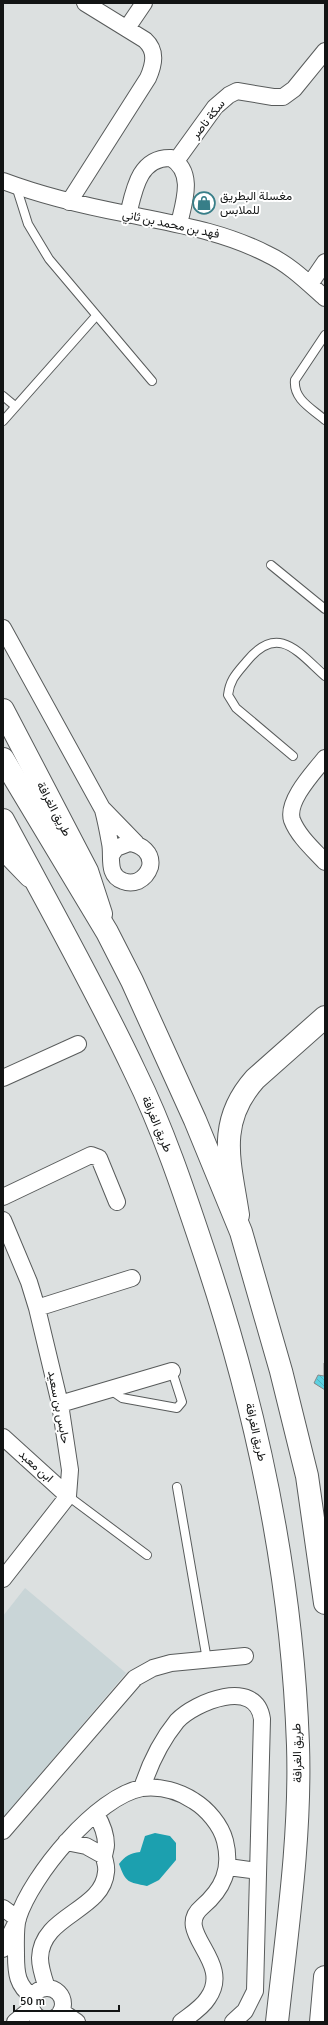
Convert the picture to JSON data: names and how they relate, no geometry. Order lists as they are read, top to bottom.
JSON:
{
  "streets": {
    "main road": ["طريق الغرافة"],
    "street": [
      "سكة ناصر",
      "فهد بن محمد بن ثاني",
      "حابس بن سعيد",
      "ابن معبد"
    ]
  },
  "crossings": [
    ["حابس بن سعيد", "ابن معبد"]
  ],
  "places": {
    "shop": ["مغسلة البطريق للملابس"]
  },
  "scale_bar": "50 m"
}
